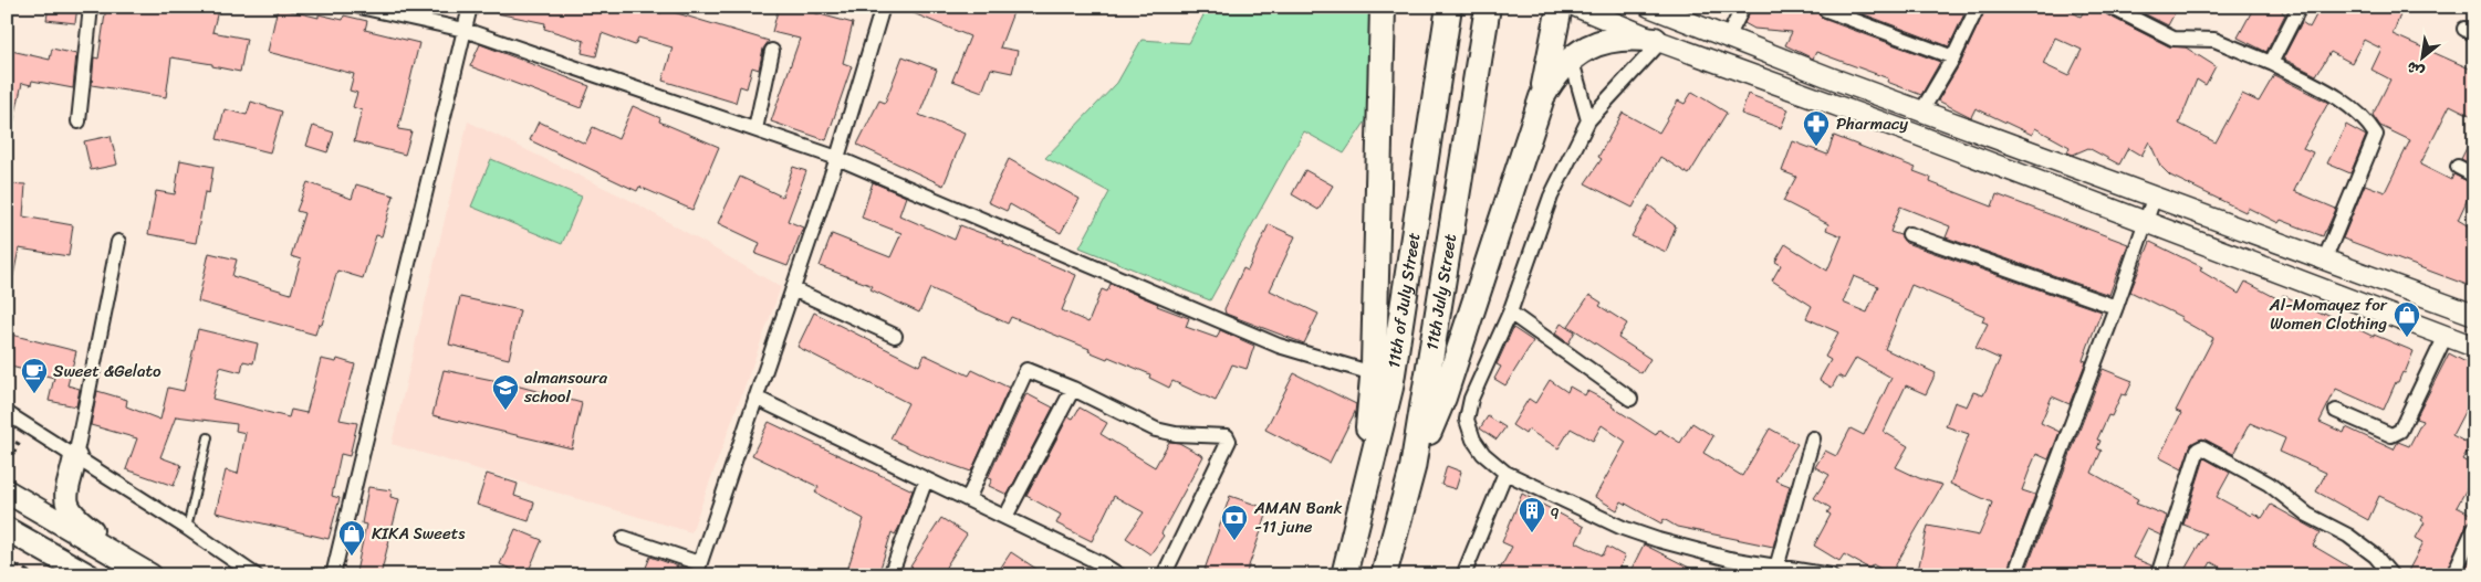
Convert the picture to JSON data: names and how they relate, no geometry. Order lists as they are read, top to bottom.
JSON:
{
  "streets": {
    "highway": ["11th July Street", "11th of July Street"]
  },
  "places": {
    "pharmacy": ["Pharmacy"],
    "shop": ["Al-Momayez for Women Clothing", "KIKA Sweets"],
    "cafe": ["Sweet &Gelato"],
    "school or university": ["almansoura school"],
    "building": ["q"],
    "bank": ["AMAN Bank -11 june"]
  },
  "north": "bottom left"
}
